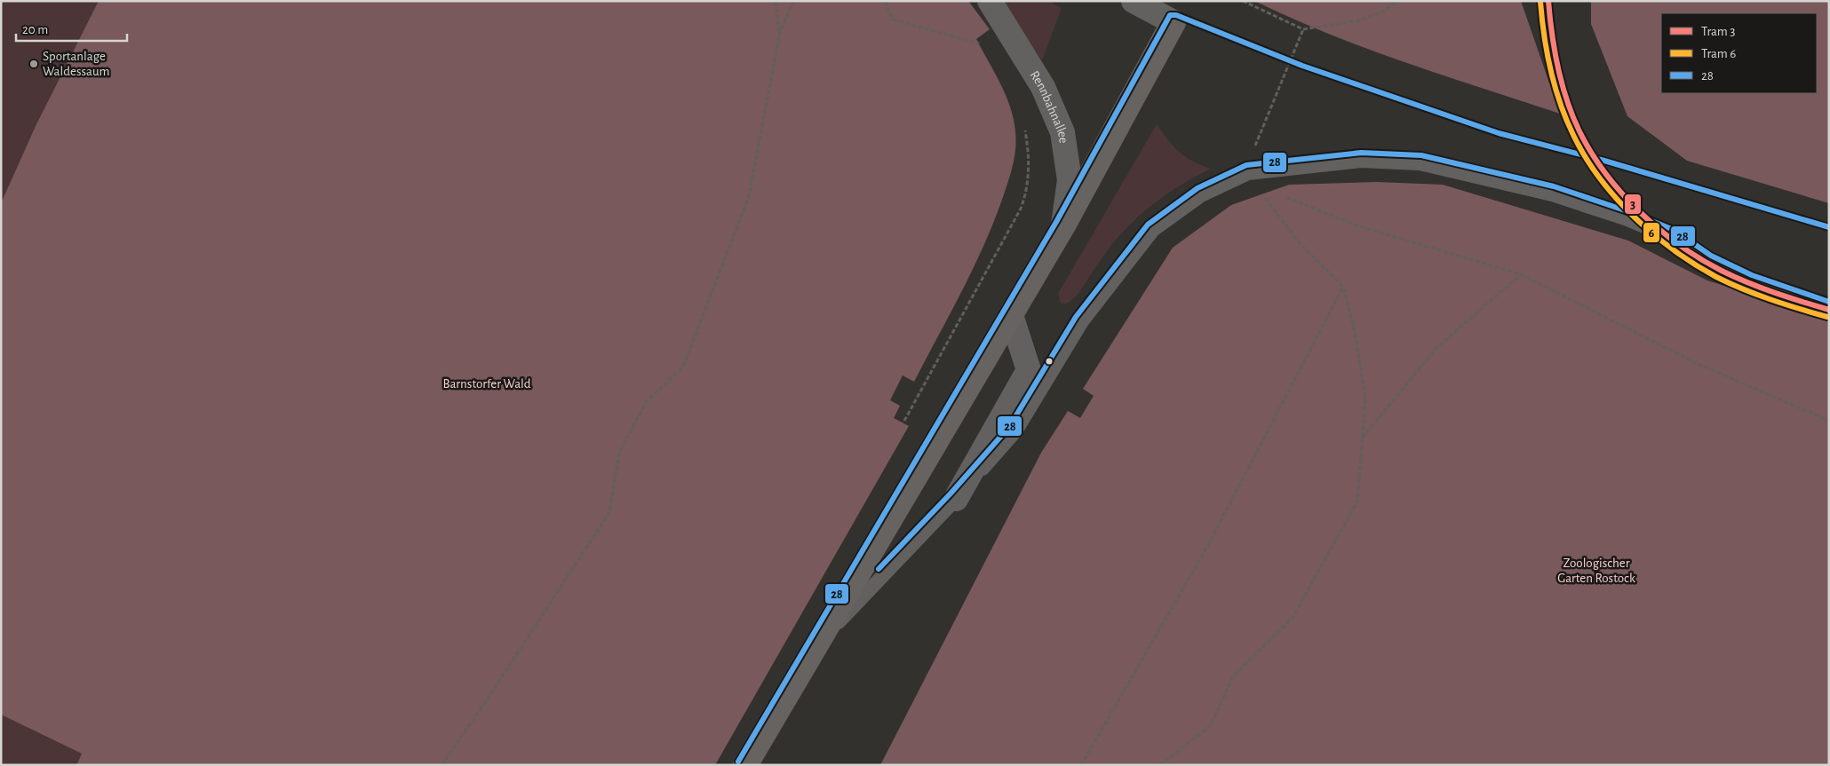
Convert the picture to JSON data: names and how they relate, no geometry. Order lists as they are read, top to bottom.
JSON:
{
  "streets": {
    "street": ["Rennbahnallee"]
  },
  "parks": ["Barnstorfer Wald", "Zoologischer Garten Rostock"],
  "places": ["Sportanlage Waldessaum"],
  "lines": ["tram line 3", "tram line 6", "transit line 28"],
  "legend": ["Tram 3", "Tram 6", "28"],
  "scale_bar": "20 m"
}
